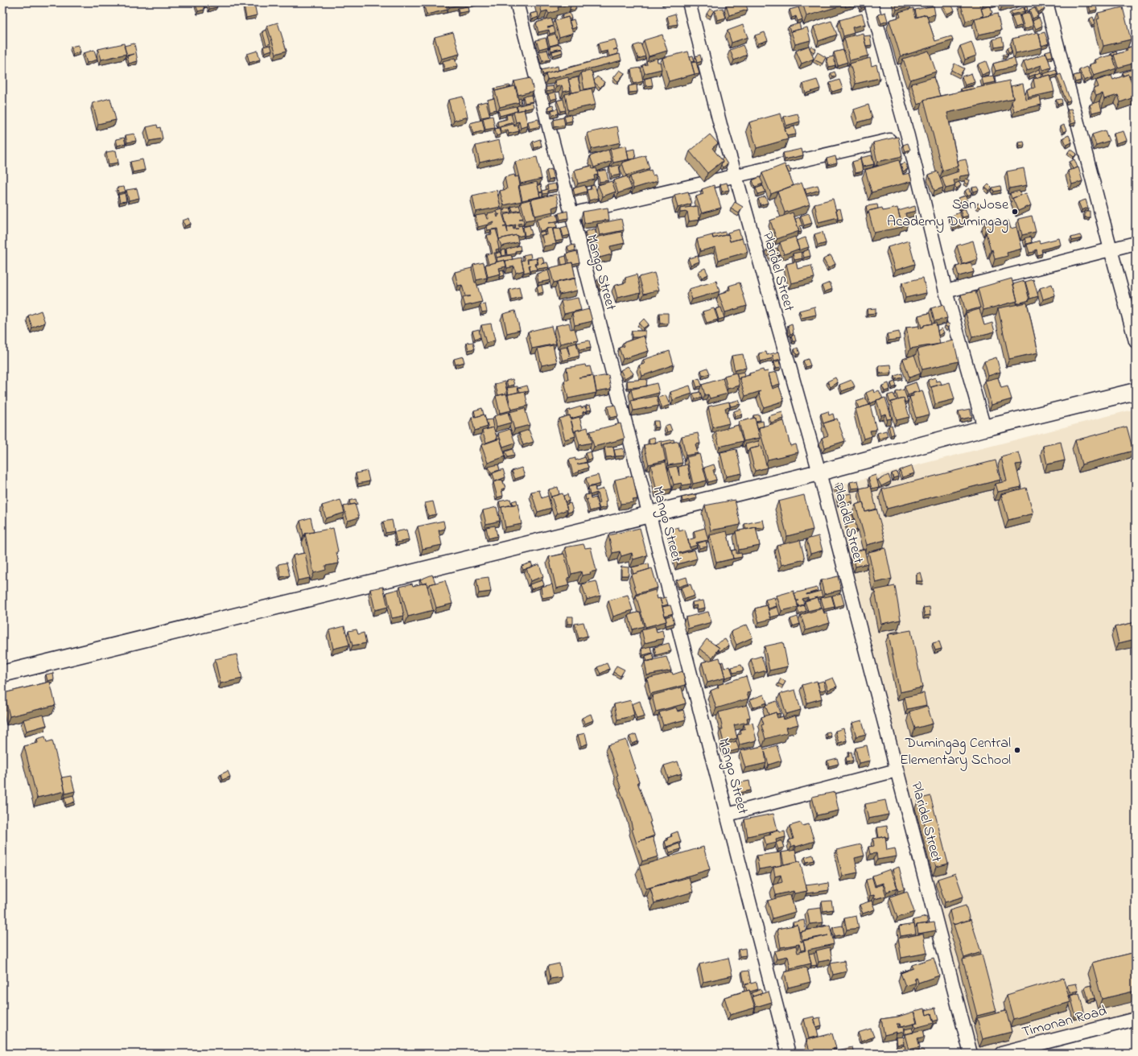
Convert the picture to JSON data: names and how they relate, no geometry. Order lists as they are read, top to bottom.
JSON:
{
  "streets": {
    "street": ["Plaridel Street", "Mango Street", "Timonan Road"]
  },
  "places": ["San Jose Academy Dumingag", "Dumingag Central Elementary School"]
}
